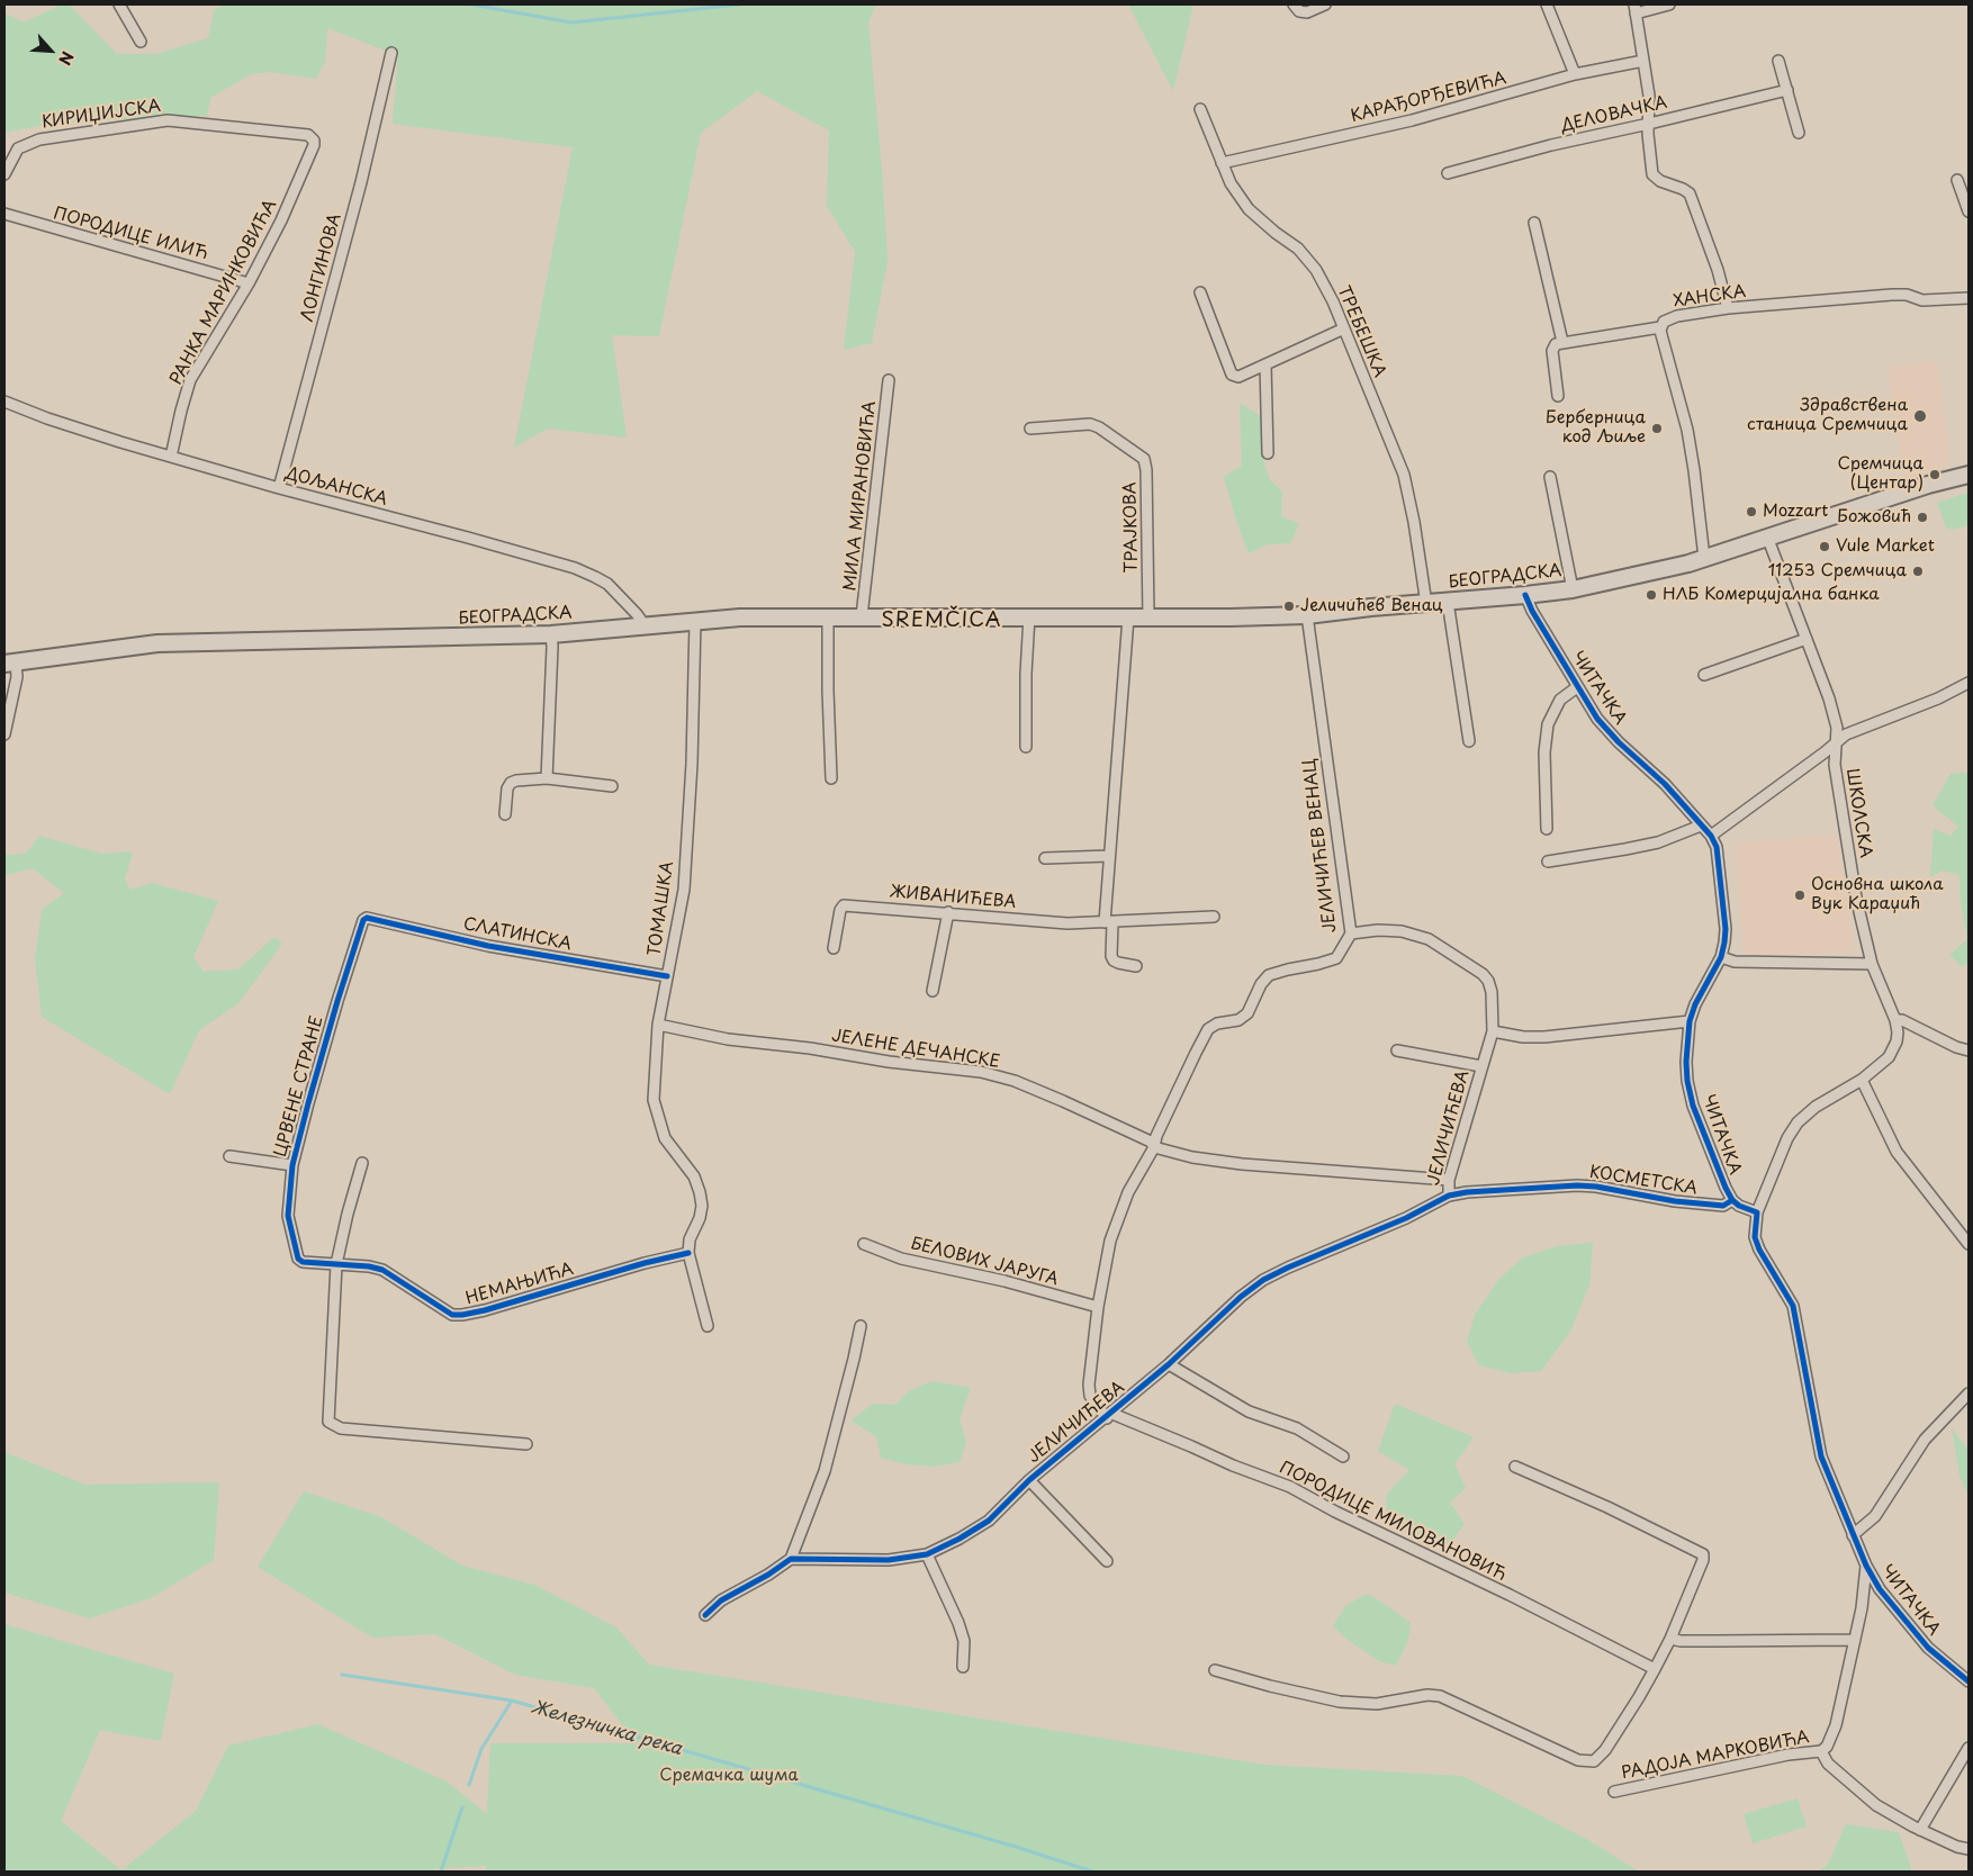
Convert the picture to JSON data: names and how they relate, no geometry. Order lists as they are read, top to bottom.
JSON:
{
  "streets": {
    "main road": ["БЕОГРАДСКА"],
    "street": [
      "КАРАЂОРЂЕВИЋА",
      "КИРИЏИЈСКА",
      "ДЕЛОВАЧКА",
      "ПОРОДИЦЕ ИЛИЋ",
      "ЛОНГИНОВА",
      "РАНКА МАРИНКОВИЋА",
      "ХАНСКА",
      "ТРЕБЕШКА",
      "ДОЉАНСКА",
      "МИЛА МИРАНОВИЋА",
      "ТРАЈКОВА",
      "ЧИТАЧКА",
      "ШКОЛСКА",
      "ЈЕЛИЧИЋЕВ ВЕНАЦ",
      "ЖИВАНИЋЕВА",
      "ТОМАШКА",
      "СЛАТИНСКА",
      "ЈЕЛЕНЕ ДЕЧАНСКЕ",
      "ЦРВЕНЕ СТРАНЕ",
      "ЈЕЛИЧИЋЕВА",
      "КОСМЕТСКА",
      "БЕЛОВИХ ЈАРУГА",
      "НЕМАЊИЋА",
      "ПОРОДИЦЕ МИЛОВАНОВИЋ",
      "РАДОЈА МАРКОВИЋА"
    ]
  },
  "crossings": [
    ["КАРАЂОРЂЕВИЋА", "ТРЕБЕШКА"],
    ["КИРИЏИЈСКА", "РАНКА МАРИНКОВИЋА"],
    ["ПОРОДИЦЕ ИЛИЋ", "РАНКА МАРИНКОВИЋА"],
    ["ЛОНГИНОВА", "ДОЉАНСКА"],
    ["РАНКА МАРИНКОВИЋА", "ДОЉАНСКА"],
    ["ХАНСКА", "БЕОГРАДСКА"],
    ["ТРЕБЕШКА", "БЕОГРАДСКА"],
    ["ДОЉАНСКА", "БЕОГРАДСКА"],
    ["МИЛА МИРАНОВИЋА", "БЕОГРАДСКА"],
    ["ТРАЈКОВА", "БЕОГРАДСКА"],
    ["БЕОГРАДСКА", "ЧИТАЧКА"],
    ["БЕОГРАДСКА", "ШКОЛСКА"],
    ["БЕОГРАДСКА", "ЈЕЛИЧИЋЕВ ВЕНАЦ"],
    ["БЕОГРАДСКА", "ТОМАШКА"],
    ["ЧИТАЧКА", "КОСМЕТСКА"],
    ["ЧИТАЧКА", "РАДОЈА МАРКОВИЋА"],
    ["ЈЕЛИЧИЋЕВ ВЕНАЦ", "ЈЕЛЕНЕ ДЕЧАНСКЕ"],
    ["ЈЕЛИЧИЋЕВ ВЕНАЦ", "ЈЕЛИЧИЋЕВА"],
    ["ЈЕЛИЧИЋЕВ ВЕНАЦ", "БЕЛОВИХ ЈАРУГА"],
    ["ЈЕЛИЧИЋЕВ ВЕНАЦ", "ПОРОДИЦЕ МИЛОВАНОВИЋ"],
    ["ТОМАШКА", "СЛАТИНСКА"],
    ["ТОМАШКА", "ЈЕЛЕНЕ ДЕЧАНСКЕ"],
    ["ТОМАШКА", "НЕМАЊИЋА"],
    ["СЛАТИНСКА", "ЦРВЕНЕ СТРАНЕ"],
    ["ЦРВЕНЕ СТРАНЕ", "НЕМАЊИЋА"],
    ["ЈЕЛИЧИЋЕВА", "КОСМЕТСКА"],
    ["ЈЕЛИЧИЋЕВА", "ПОРОДИЦЕ МИЛОВАНОВИЋ"],
    ["ПОРОДИЦЕ МИЛОВАНОВИЋ", "РАДОЈА МАРКОВИЋА"]
  ],
  "districts": ["SREMČICA"],
  "water": ["Железничка река"],
  "parks": ["Сремачка шума"],
  "places": [
    "Здравствена станица Сремчица",
    "Берберница код Љиље",
    "Сремчица (Центар)",
    "Mozzart",
    "Божовић",
    "Vule Market",
    "11253 Сремчица",
    "НЛБ Комерцијална банка",
    "Јеличићев Венац",
    "Основна школа Вук Караџић"
  ],
  "north": "bottom right"
}
